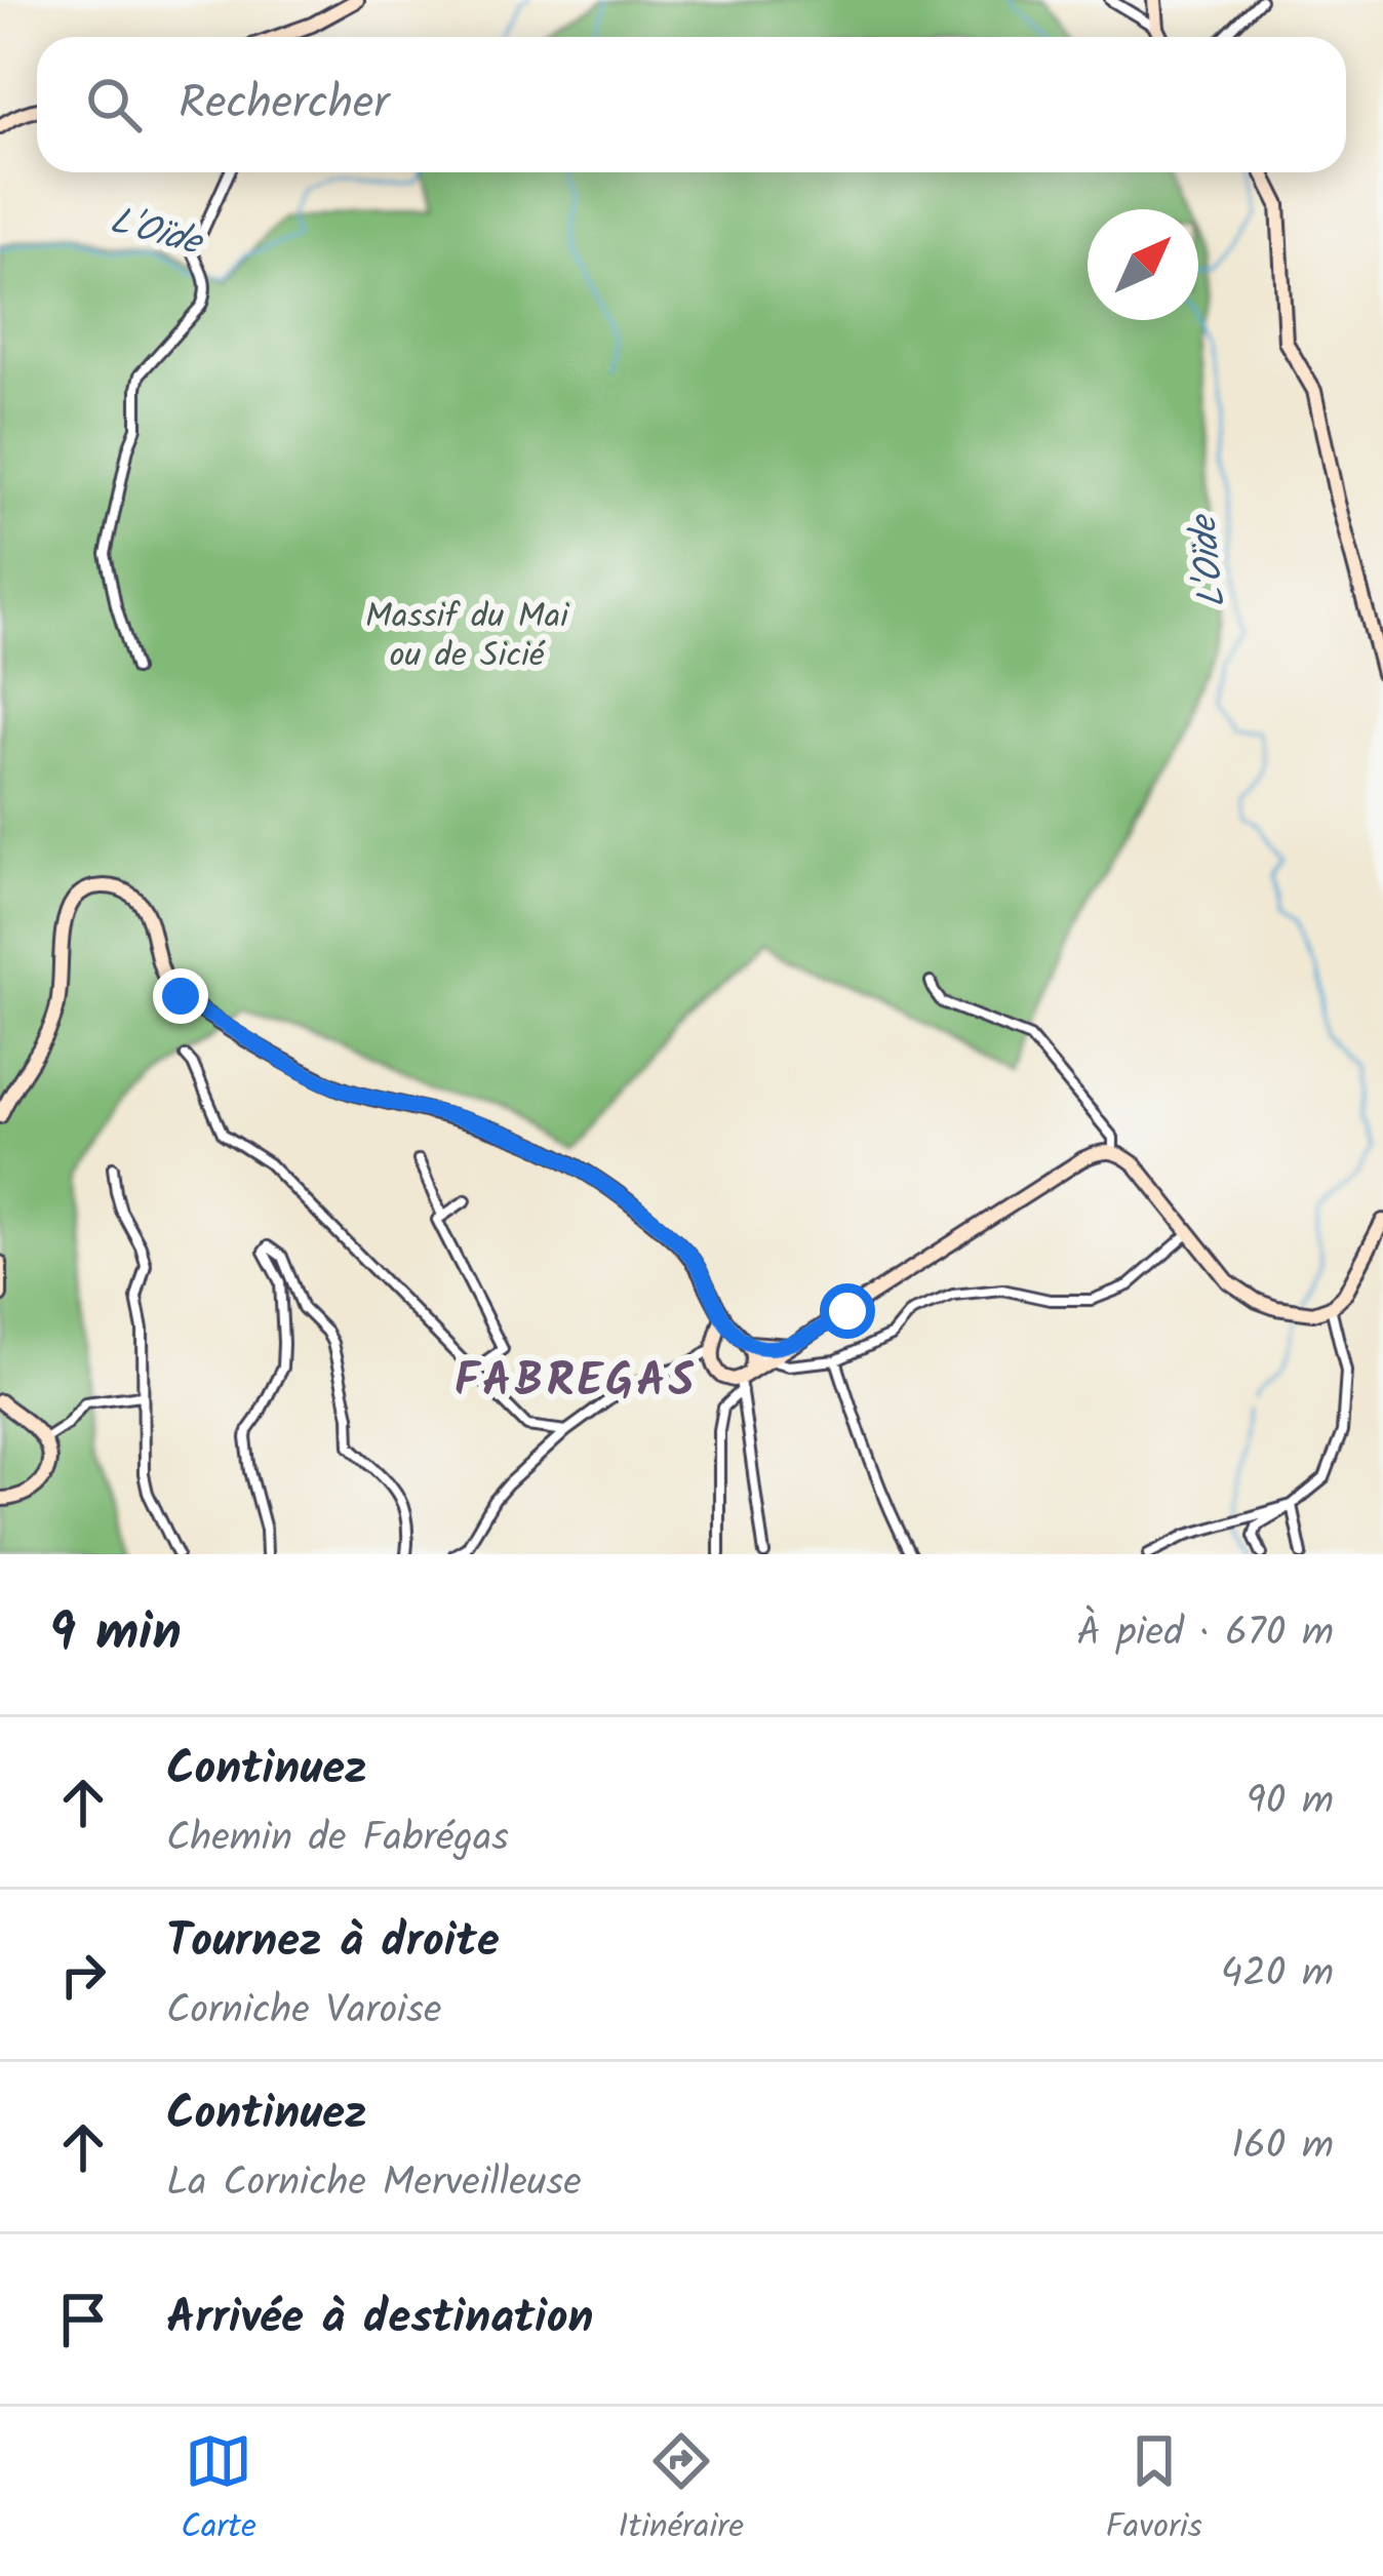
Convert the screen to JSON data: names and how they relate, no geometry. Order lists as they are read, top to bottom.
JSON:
{
  "districts": ["FABREGAS"],
  "water": ["L'Oïde"],
  "parks": ["Massif du Mai ou de Sicié"],
  "north": "top right",
  "page": {
    "search": "Rechercher",
    "heading": ["9 min", "À pied · 670 m"],
    "list": [
      ["Continuez", "Chemin de Fabrégas", "90 m"],
      ["Tournez à droite", "Corniche Varoise", "420 m"],
      ["Continuez", "La Corniche Merveilleuse", "160 m"],
      "Arrivée à destination"
    ],
    "nav": ["Carte", "Itinéraire", "Favoris"]
  }
}
